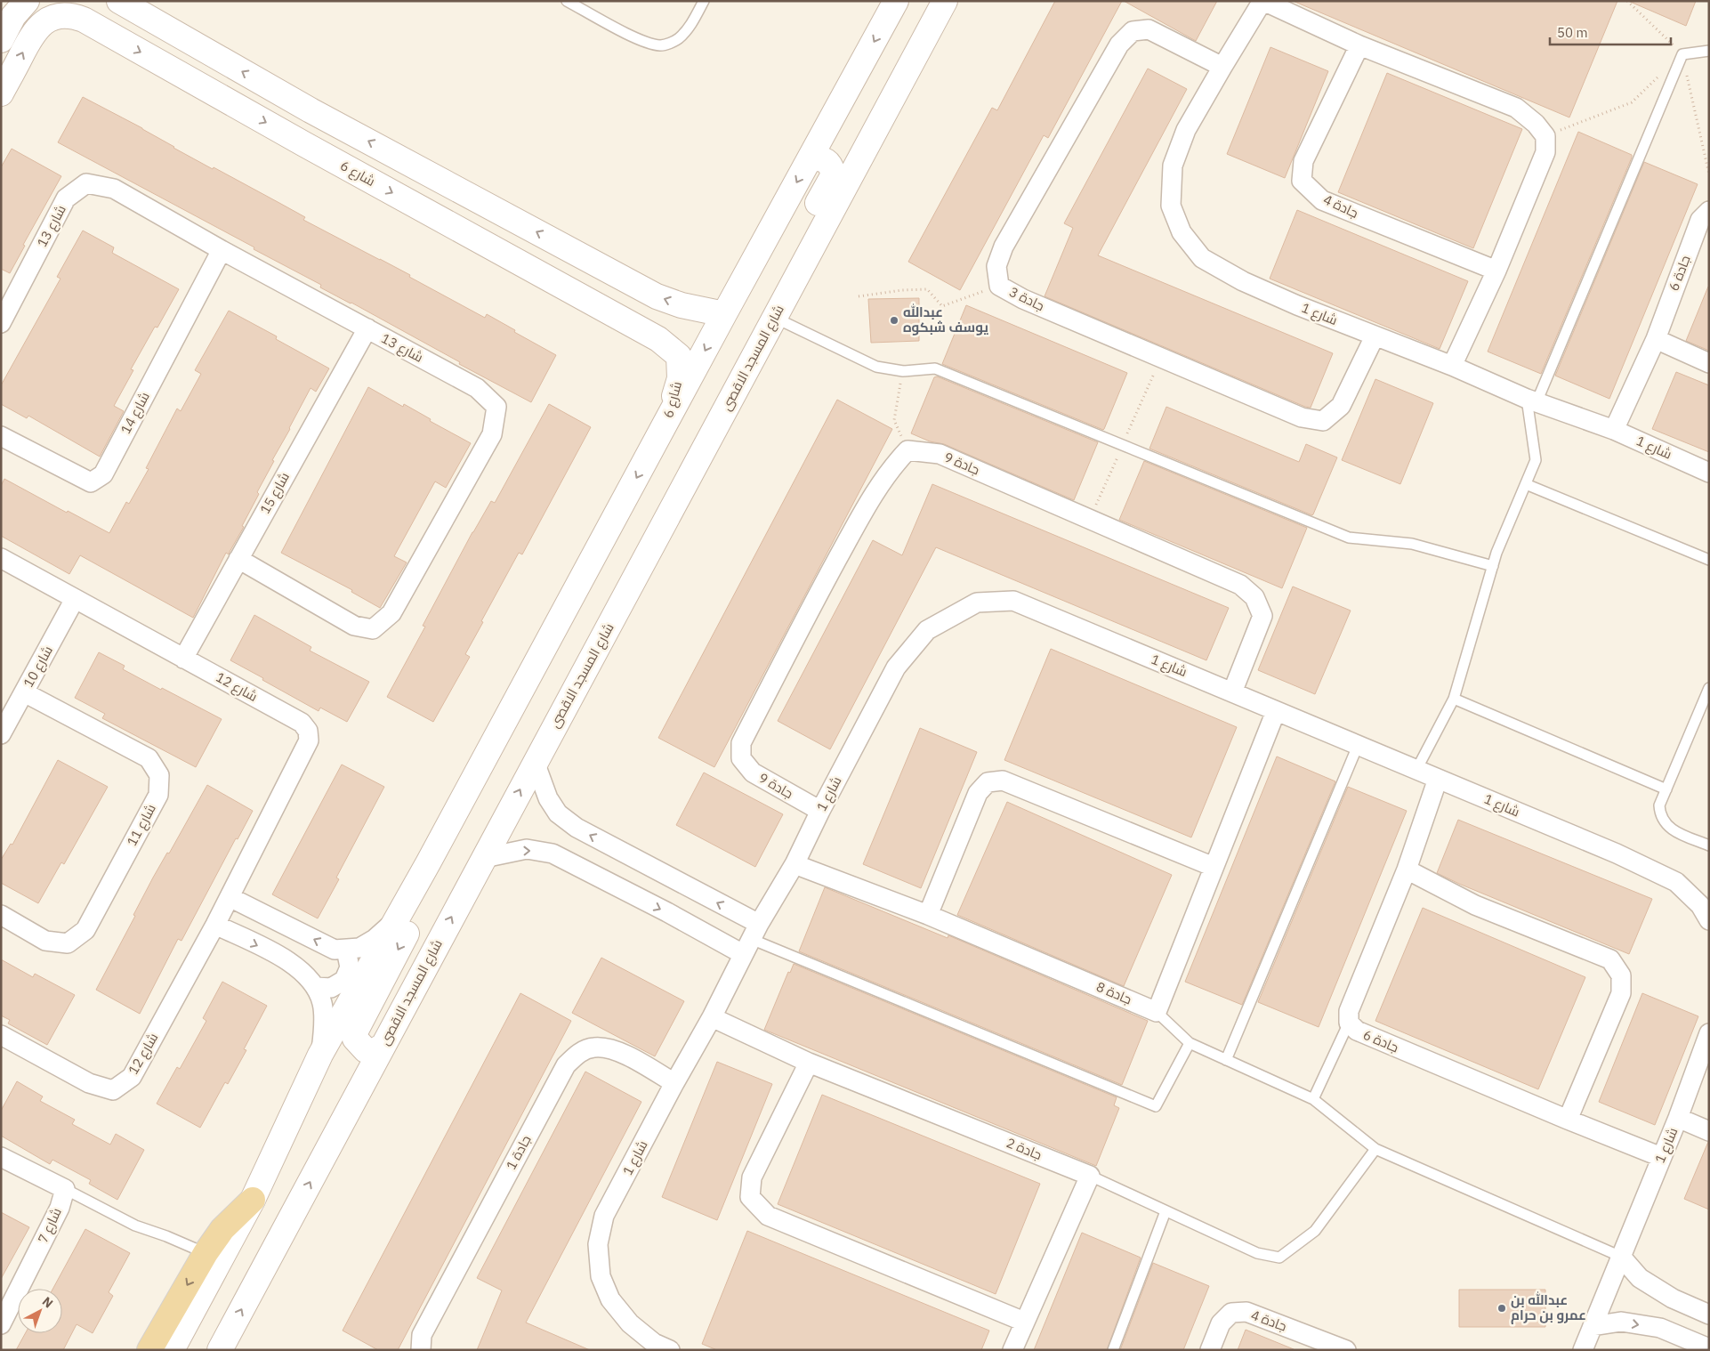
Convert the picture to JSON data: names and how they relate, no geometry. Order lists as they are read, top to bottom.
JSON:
{
  "streets": {
    "main road": ["شارع 6", "شارع المسجد الاقصى"],
    "street": [
      "جادة 4",
      "شارع 13",
      "جادة 6",
      "جادة 3",
      "شارع 1",
      "شارع 14",
      "جادة 9",
      "شارع 15",
      "شارع 10",
      "شارع 12",
      "شارع 11",
      "جادة 8",
      "جادة 2",
      "جادة 1",
      "شارع 7"
    ]
  },
  "crossings": [
    ["شارع 13", "شارع 14"],
    ["شارع 13", "شارع 15"],
    ["جادة 6", "شارع 1"],
    ["جادة 3", "شارع 1"],
    ["شارع 1", "جادة 9"],
    ["شارع 1", "جادة 8"],
    ["شارع 1", "جادة 2"],
    ["شارع 1", "جادة 1"],
    ["شارع 15", "شارع 12"],
    ["شارع 10", "شارع 12"],
    ["شارع 10", "شارع 11"]
  ],
  "places": ["عبدالله يوسف شبكوه", "عبدالله بن عمرو بن حرام"],
  "scale_bar": "50 m",
  "north": "top right"
}
